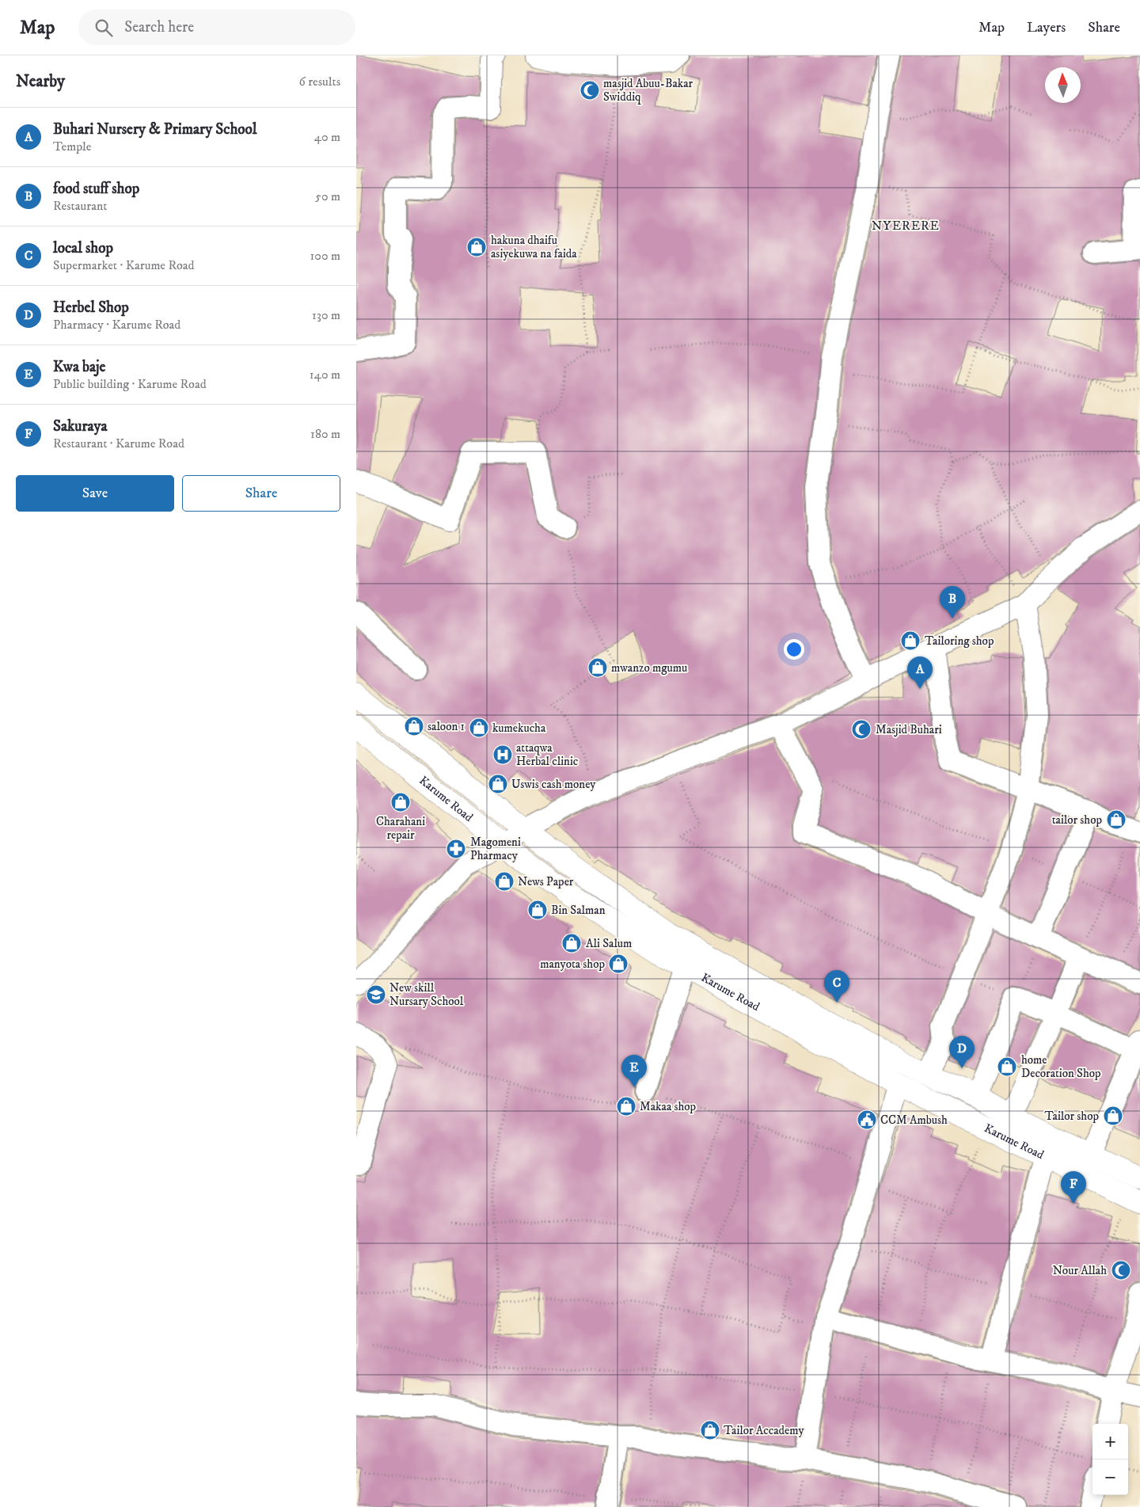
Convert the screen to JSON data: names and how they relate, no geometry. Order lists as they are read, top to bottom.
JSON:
{
  "streets": {
    "main road": ["Karume Road"]
  },
  "districts": ["NYERERE"],
  "places": {
    "mosque": ["masjid Abuu-Bakar Swiddiq", "Masjid Buhari", "Nour Allah"],
    "shop": [
      "hakuna dhaifu asiyekuwa na faida",
      "Tailoring shop",
      "mwanzo mgumu",
      "saloon 1",
      "kumekucha",
      "Uswis cash money",
      "Charahani repair",
      "tailor shop",
      "News Paper",
      "Bin Salman",
      "Ali Salum",
      "manyota shop",
      "home Decoration Shop",
      "Makaa shop",
      "Tailor shop",
      "Tailor Accademy"
    ],
    "hospital": ["attaqwa Herbal clinic"],
    "pharmacy": ["Magomeni Pharmacy"],
    "school or university": ["New skill Nursary School"],
    "public building": ["CCM Ambush"]
  },
  "north": "top",
  "page": {
    "header": "Map",
    "search": "Search here",
    "nav": ["Map", "Layers", "Share"],
    "heading": ["Nearby", "6 results"],
    "list": [
      {
        "mark": "A",
        "name": "Buhari Nursery & Primary School",
        "note": "Temple",
        "value": "40 m"
      },
      {
        "mark": "B",
        "name": "food stuff shop",
        "note": "Restaurant",
        "value": "50 m"
      },
      {
        "mark": "C",
        "name": "local shop",
        "note": "Supermarket · Karume Road",
        "value": "100 m"
      },
      {
        "mark": "D",
        "name": "Herbel Shop",
        "note": "Pharmacy · Karume Road",
        "value": "130 m"
      },
      {
        "mark": "E",
        "name": "Kwa baje",
        "note": "Public building · Karume Road",
        "value": "140 m"
      },
      {
        "mark": "F",
        "name": "Sakuraya",
        "note": "Restaurant · Karume Road",
        "value": "180 m"
      }
    ],
    "buttons": ["Save", "Share"],
    "pins": [
      "B",
      "A",
      "C",
      "D",
      "E",
      "F"
    ],
    "map_buttons": ["+", "−"]
  }
}
